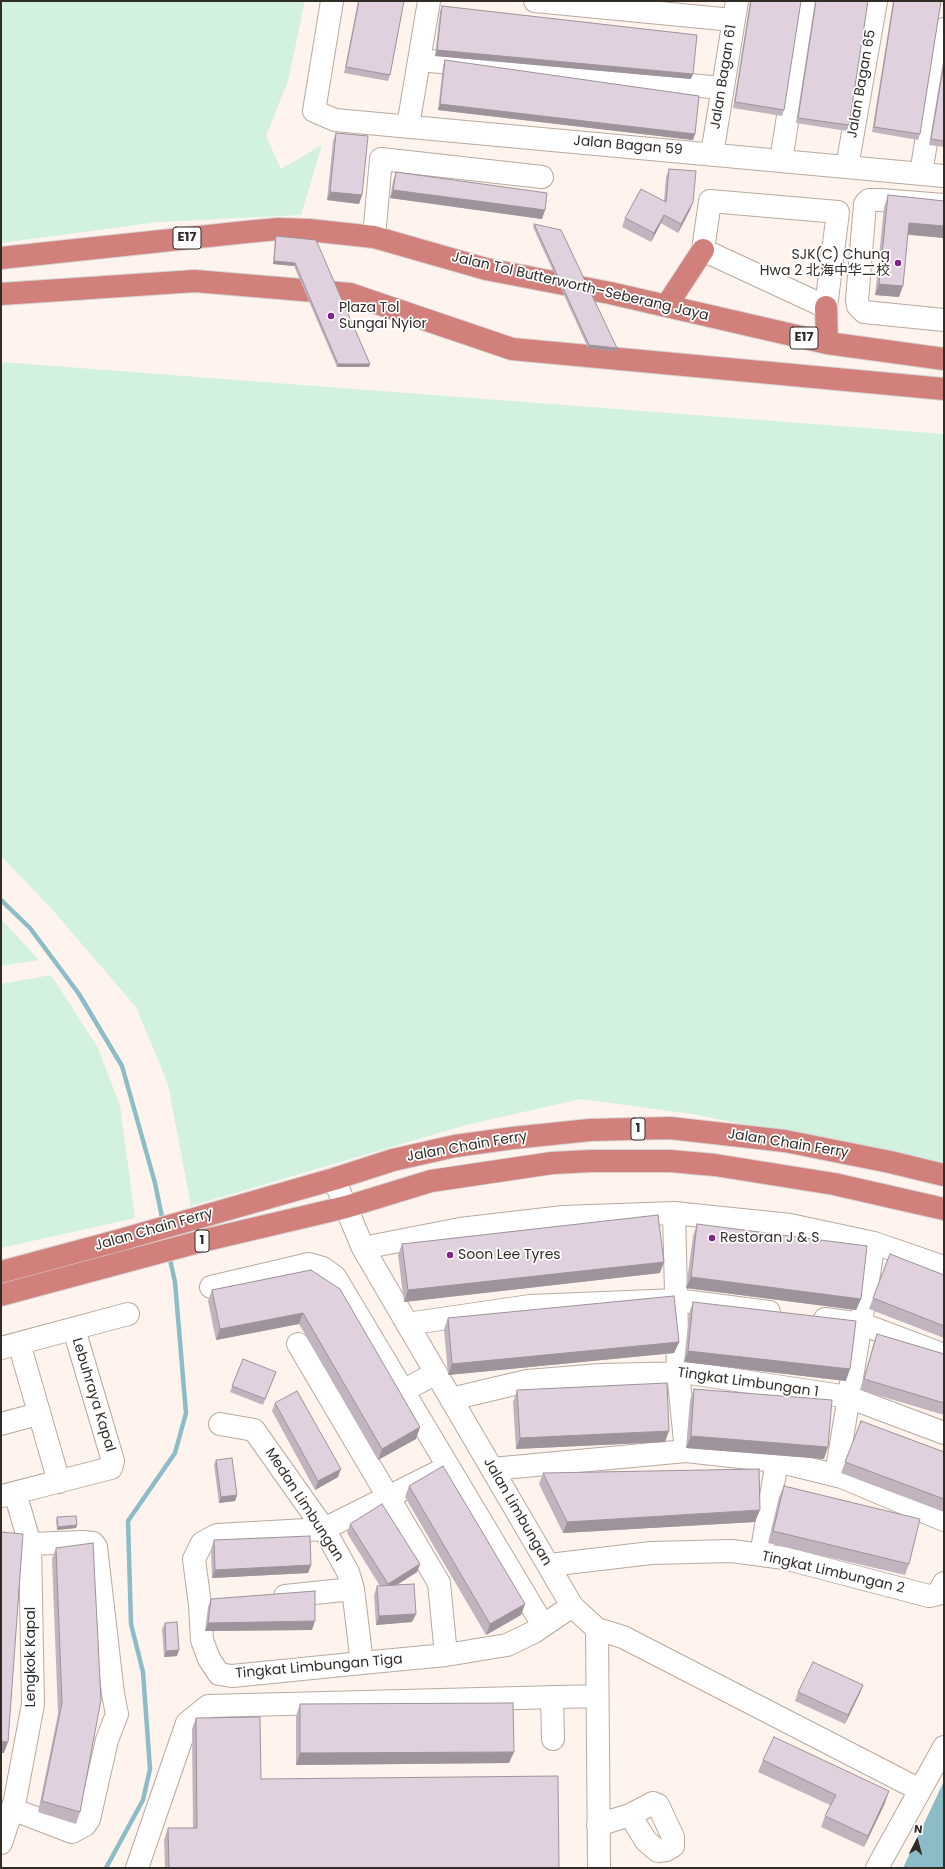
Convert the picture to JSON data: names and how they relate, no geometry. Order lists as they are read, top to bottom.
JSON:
{
  "streets": {
    "highway": [
      "E17",
      "Jalan Tol Butterworth–Seberang Jaya",
      "1",
      "Jalan Chain Ferry"
    ],
    "street": [
      "Jalan Bagan 61",
      "Jalan Bagan 65",
      "Jalan Bagan 59",
      "Tingkat Limbungan 1",
      "Lebuhraya Kapal",
      "Medan Limbungan",
      "Jalan Limbungan",
      "Tingkat Limbungan 2",
      "Lengkok Kapal",
      "Tingkat Limbungan Tiga"
    ]
  },
  "crossings": [
    ["Jalan Bagan 61", "Jalan Bagan 59"],
    ["Jalan Bagan 65", "Jalan Bagan 59"],
    ["Jalan Chain Ferry", "Jalan Limbungan"],
    ["Tingkat Limbungan 1", "Jalan Limbungan"],
    ["Lebuhraya Kapal", "Lengkok Kapal"],
    ["Medan Limbungan", "Tingkat Limbungan Tiga"],
    ["Jalan Limbungan", "Tingkat Limbungan 2"],
    ["Jalan Limbungan", "Tingkat Limbungan Tiga"]
  ],
  "places": [
    "SJK(C) Chung Hwa 2 北海中华二校",
    "Plaza Tol Sungai Nyior",
    "Restoran J & S",
    "Soon Lee Tyres"
  ],
  "north": "top"
}
